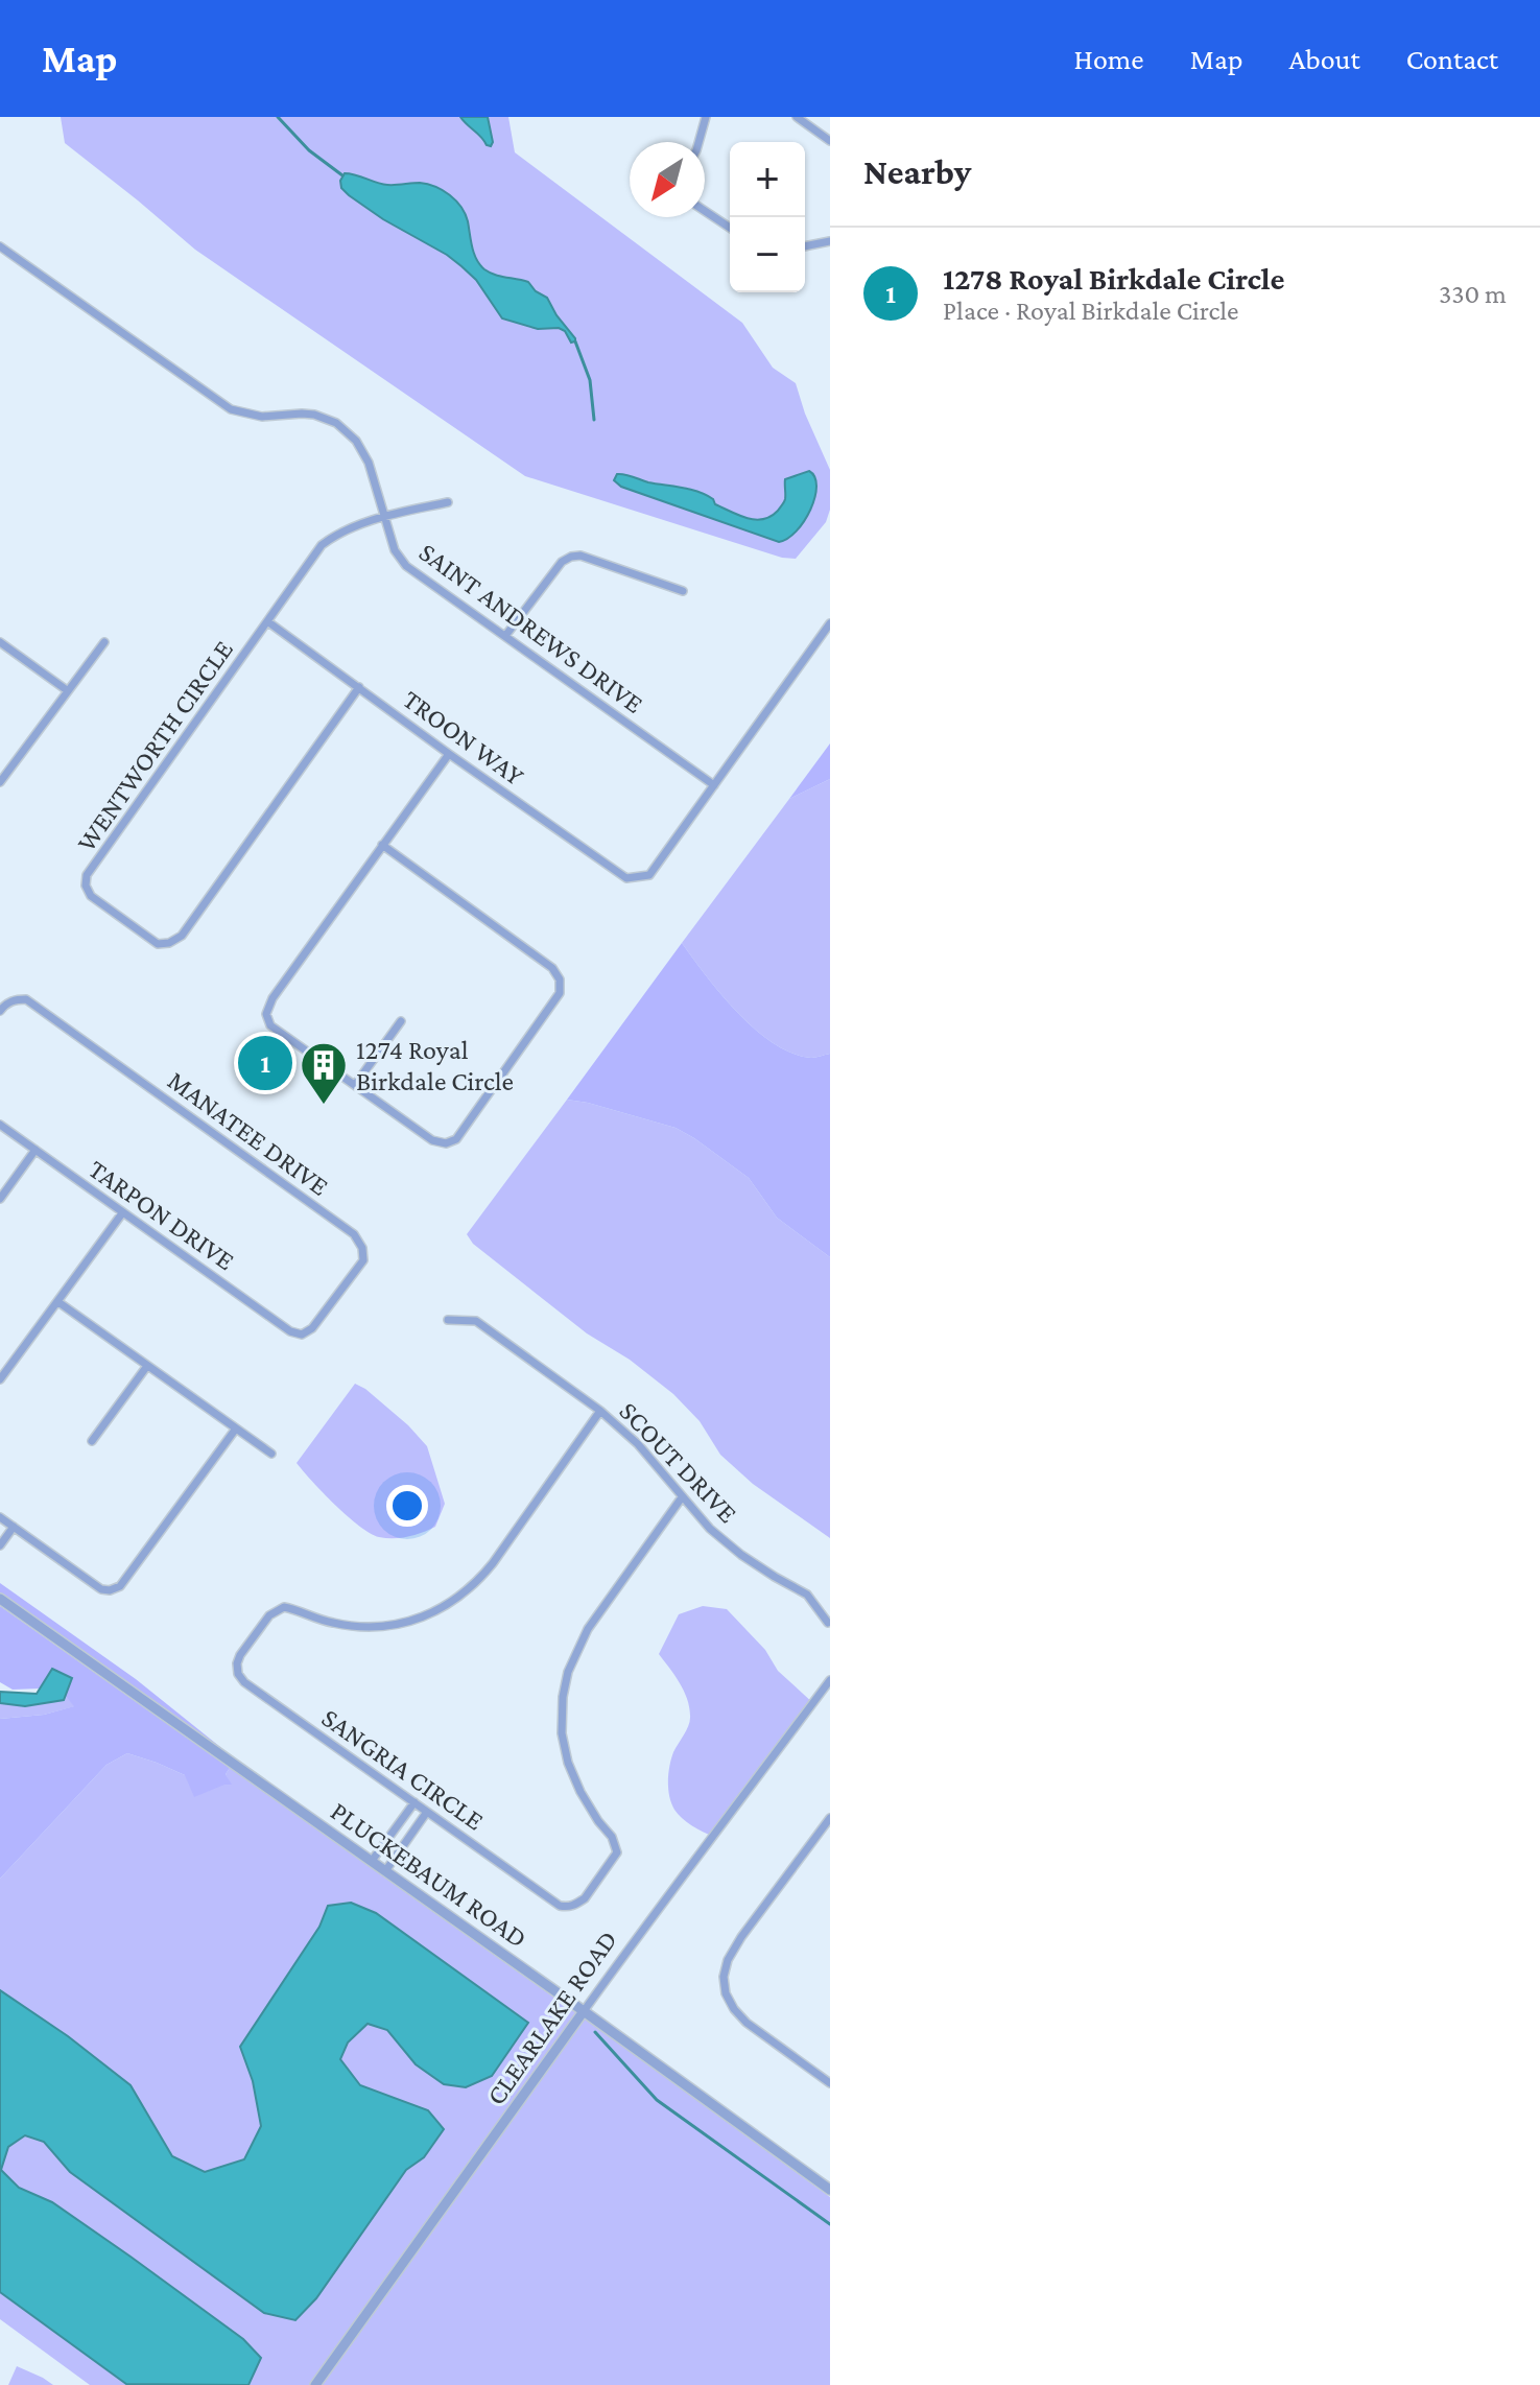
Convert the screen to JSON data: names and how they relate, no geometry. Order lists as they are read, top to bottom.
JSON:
{
  "streets": {
    "street": [
      "SAINT ANDREWS DRIVE",
      "TROON WAY",
      "WENTWORTH CIRCLE",
      "MANATEE DRIVE",
      "TARPON DRIVE",
      "SCOUT DRIVE",
      "SANGRIA CIRCLE",
      "PLUCKEBAUM ROAD",
      "CLEARLAKE ROAD"
    ]
  },
  "crossings": [
    ["SAINT ANDREWS DRIVE", "TROON WAY"],
    ["SAINT ANDREWS DRIVE", "WENTWORTH CIRCLE"],
    ["TROON WAY", "WENTWORTH CIRCLE"],
    ["MANATEE DRIVE", "TARPON DRIVE"],
    ["SCOUT DRIVE", "SANGRIA CIRCLE"],
    ["PLUCKEBAUM ROAD", "CLEARLAKE ROAD"]
  ],
  "places": {
    "building": ["1274 Royal Birkdale Circle"]
  },
  "north": "bottom left",
  "page": {
    "header": "Map",
    "nav": [
      "Home",
      "Map",
      "About",
      "Contact"
    ],
    "heading": "Nearby",
    "map_buttons": ["+", "−"],
    "list": [
      {
        "mark": "1",
        "name": "1278 Royal Birkdale Circle",
        "note": "Place · Royal Birkdale Circle",
        "value": "330 m"
      }
    ],
    "pins": "1"
  }
}
